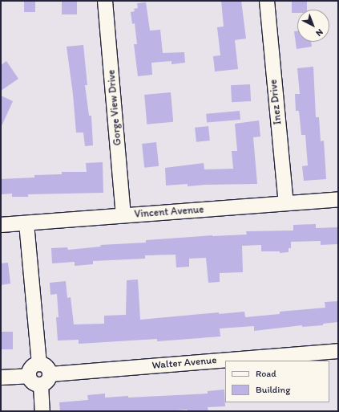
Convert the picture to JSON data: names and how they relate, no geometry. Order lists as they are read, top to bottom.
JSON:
{
  "streets": {
    "street": [
      "Inez Drive",
      "Gorge View Drive",
      "Vincent Avenue",
      "Walter Avenue"
    ]
  },
  "crossings": [
    ["Inez Drive", "Vincent Avenue"],
    ["Gorge View Drive", "Vincent Avenue"]
  ],
  "legend": ["Road", "Building"],
  "north": "bottom right"
}
